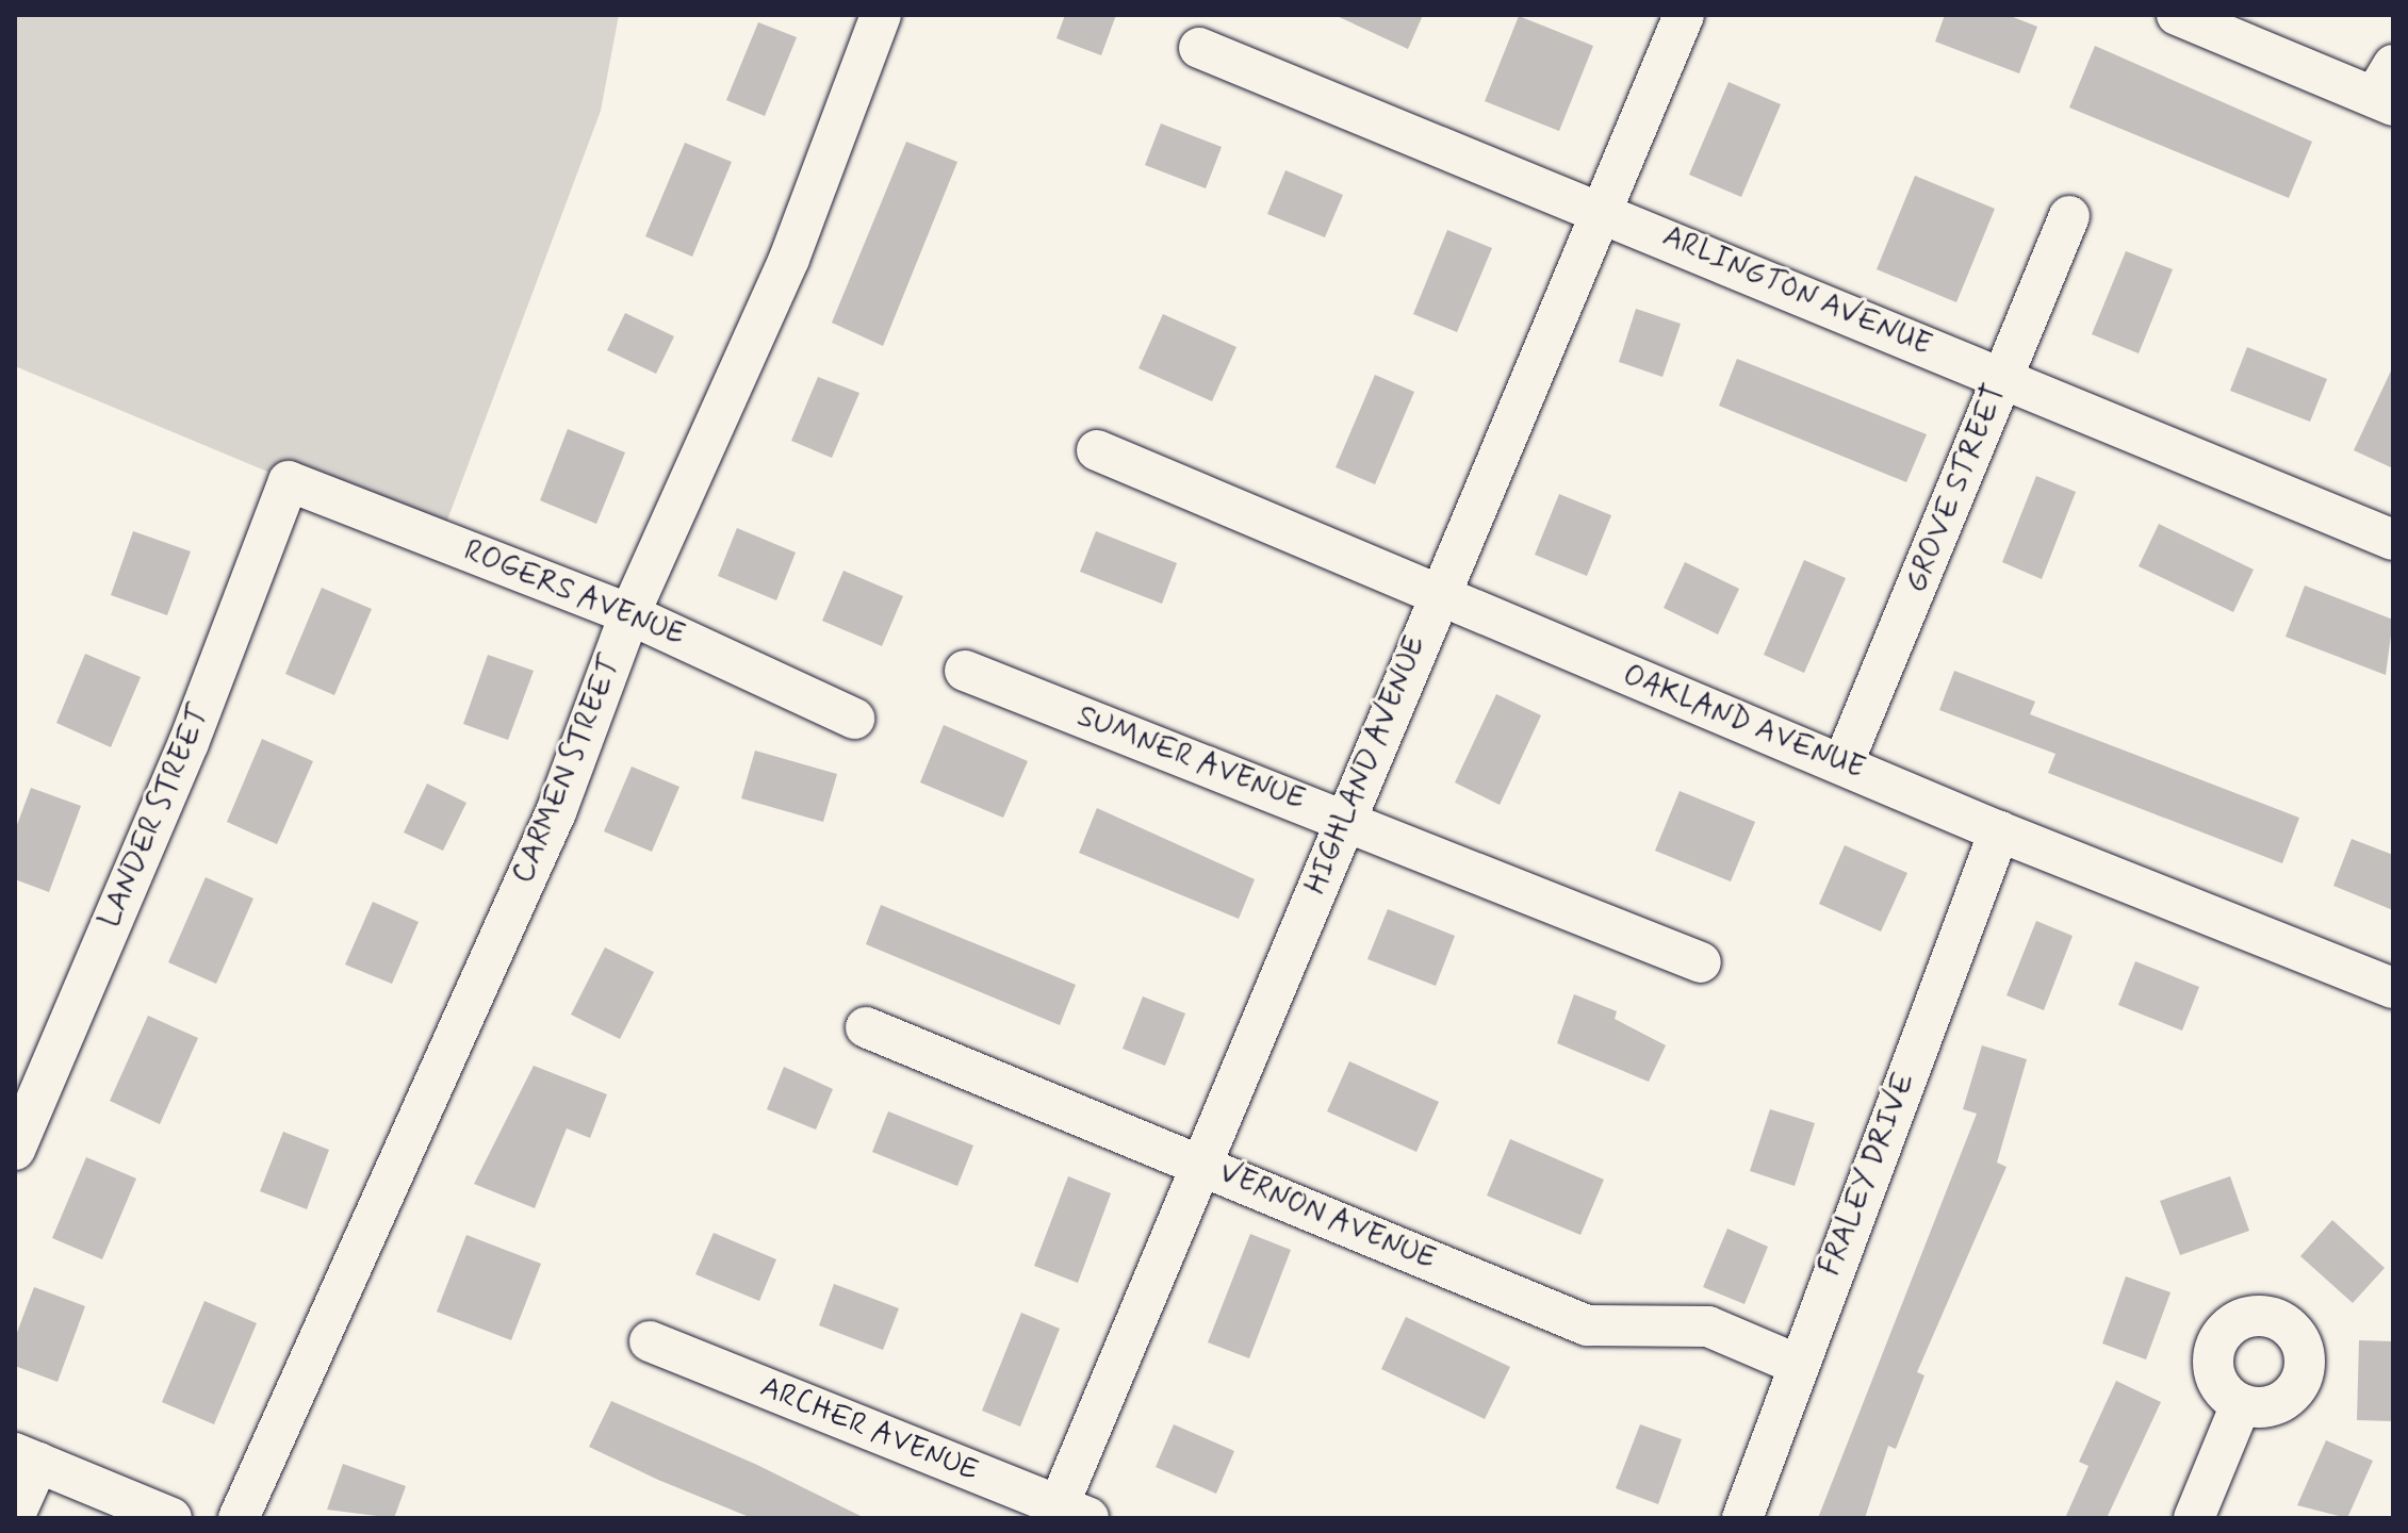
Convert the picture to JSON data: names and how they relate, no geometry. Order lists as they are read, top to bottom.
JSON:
{
  "streets": {
    "street": [
      "ARLINGTON AVENUE",
      "GROVE STREET",
      "ROGERS AVENUE",
      "OAKLAND AVENUE",
      "SUMNER AVENUE",
      "HIGHLAND AVENUE",
      "CARMEN STREET",
      "LANDER STREET",
      "FRALEY DRIVE",
      "VERNON AVENUE",
      "ARCHER AVENUE"
    ]
  },
  "crossings": [
    ["ARLINGTON AVENUE", "GROVE STREET"],
    ["ARLINGTON AVENUE", "HIGHLAND AVENUE"],
    ["GROVE STREET", "OAKLAND AVENUE"],
    ["ROGERS AVENUE", "CARMEN STREET"],
    ["ROGERS AVENUE", "LANDER STREET"],
    ["OAKLAND AVENUE", "HIGHLAND AVENUE"],
    ["OAKLAND AVENUE", "FRALEY DRIVE"],
    ["SUMNER AVENUE", "HIGHLAND AVENUE"],
    ["HIGHLAND AVENUE", "VERNON AVENUE"],
    ["HIGHLAND AVENUE", "ARCHER AVENUE"],
    ["FRALEY DRIVE", "VERNON AVENUE"]
  ]
}
